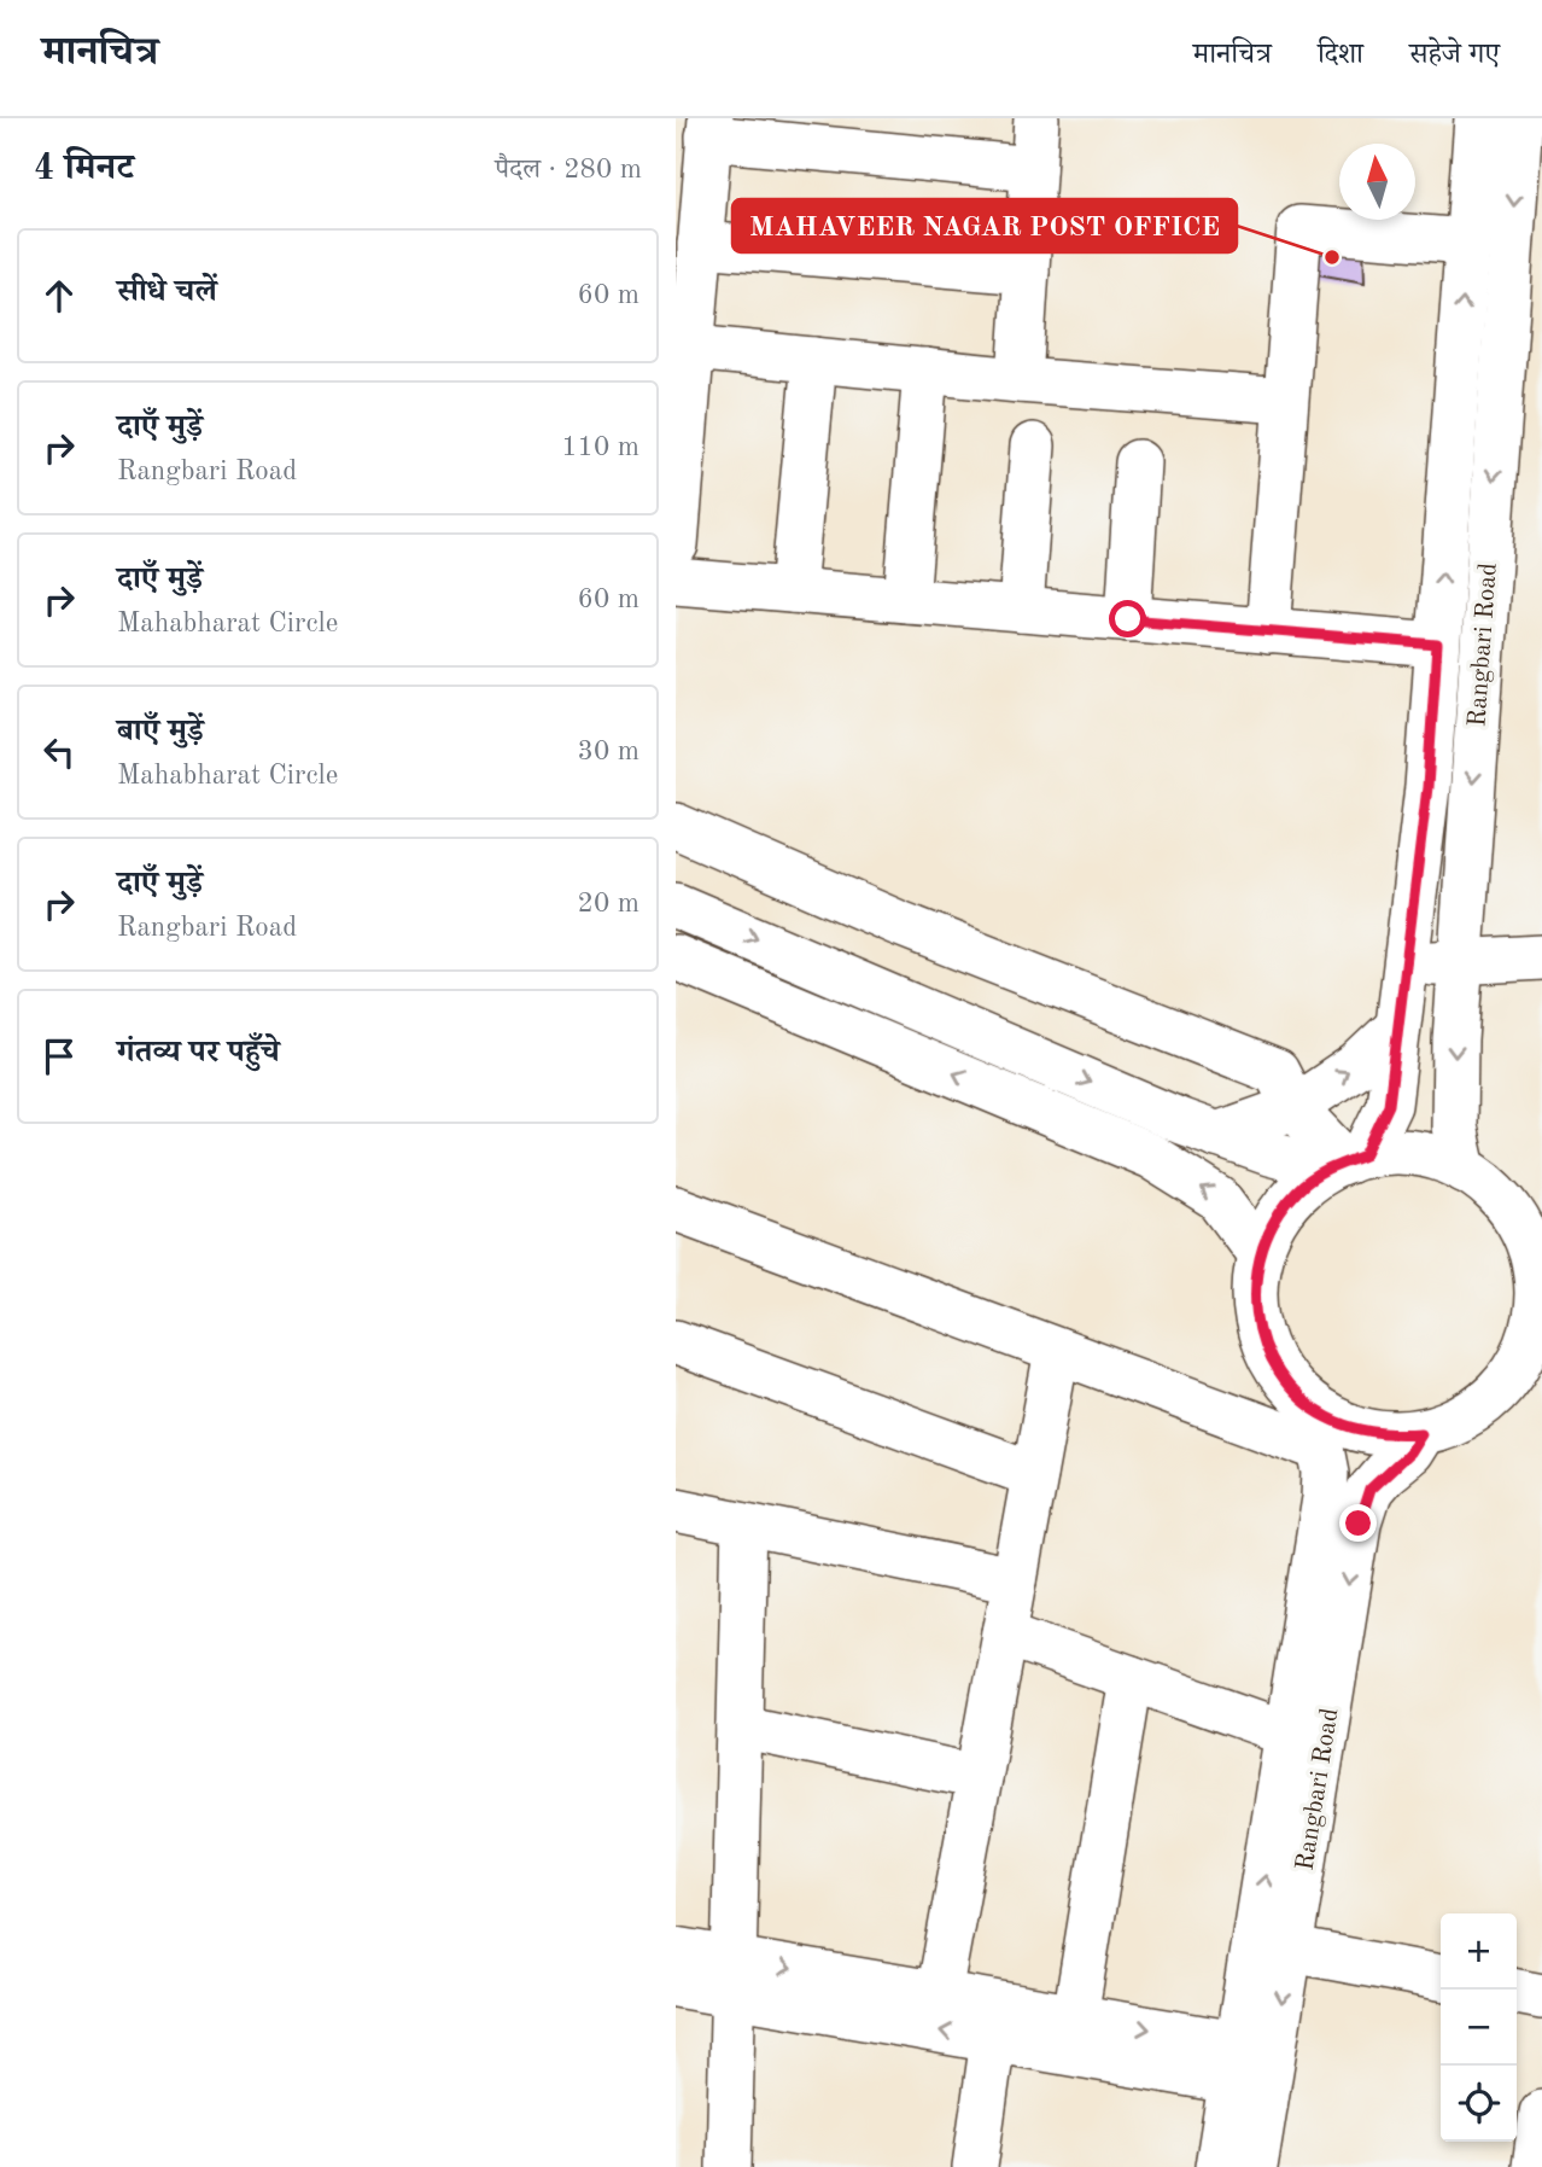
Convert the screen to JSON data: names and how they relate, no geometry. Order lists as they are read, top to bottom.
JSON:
{
  "streets": {
    "street": ["Rangbari Road"]
  },
  "places": ["MAHAVEER NAGAR POST OFFICE"],
  "north": "top",
  "page": {
    "header": "मानचित्र",
    "nav": ["मानचित्र", "दिशा", "सहेजे गए"],
    "heading": ["4 मिनट", "पैदल · 280 m"],
    "list": [
      ["सीधे चलें", "60 m"],
      ["दाएँ मुड़ें", "Rangbari Road", "110 m"],
      ["दाएँ मुड़ें", "Mahabharat Circle", "60 m"],
      ["बाएँ मुड़ें", "Mahabharat Circle", "30 m"],
      ["दाएँ मुड़ें", "Rangbari Road", "20 m"],
      "गंतव्य पर पहुँचे"
    ],
    "map_buttons": ["+", "−"]
  }
}
